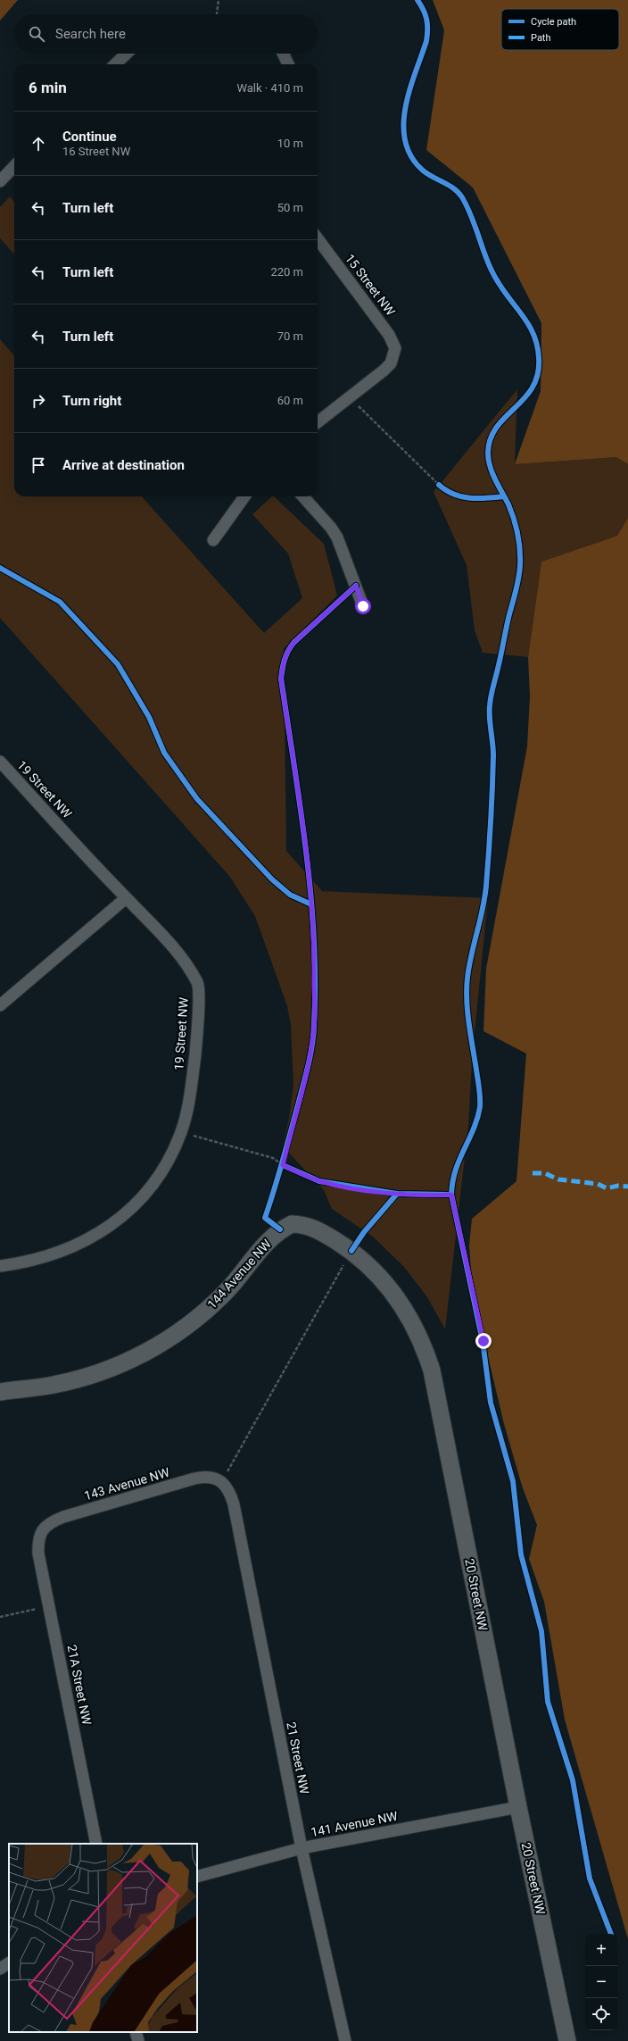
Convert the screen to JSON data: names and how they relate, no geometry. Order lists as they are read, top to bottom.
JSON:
{
  "streets": {
    "street": [
      "15 Street NW",
      "19 Street NW",
      "144 Avenue NW",
      "143 Avenue NW",
      "20 Street NW",
      "21A Street NW",
      "21 Street NW",
      "141 Avenue NW"
    ]
  },
  "crossings": [
    ["144 Avenue NW", "20 Street NW"],
    ["143 Avenue NW", "21A Street NW"],
    ["143 Avenue NW", "21 Street NW"],
    ["20 Street NW", "141 Avenue NW"],
    ["21 Street NW", "141 Avenue NW"]
  ],
  "legend": ["Cycle path", "Path"],
  "page": {
    "search": "Search here",
    "heading": ["6 min", "Walk · 410 m"],
    "list": [
      ["Continue", "16 Street NW", "10 m"],
      ["Turn left", "50 m"],
      ["Turn left", "220 m"],
      ["Turn left", "70 m"],
      ["Turn right", "60 m"],
      "Arrive at destination"
    ],
    "map_buttons": ["+", "−"]
  }
}
